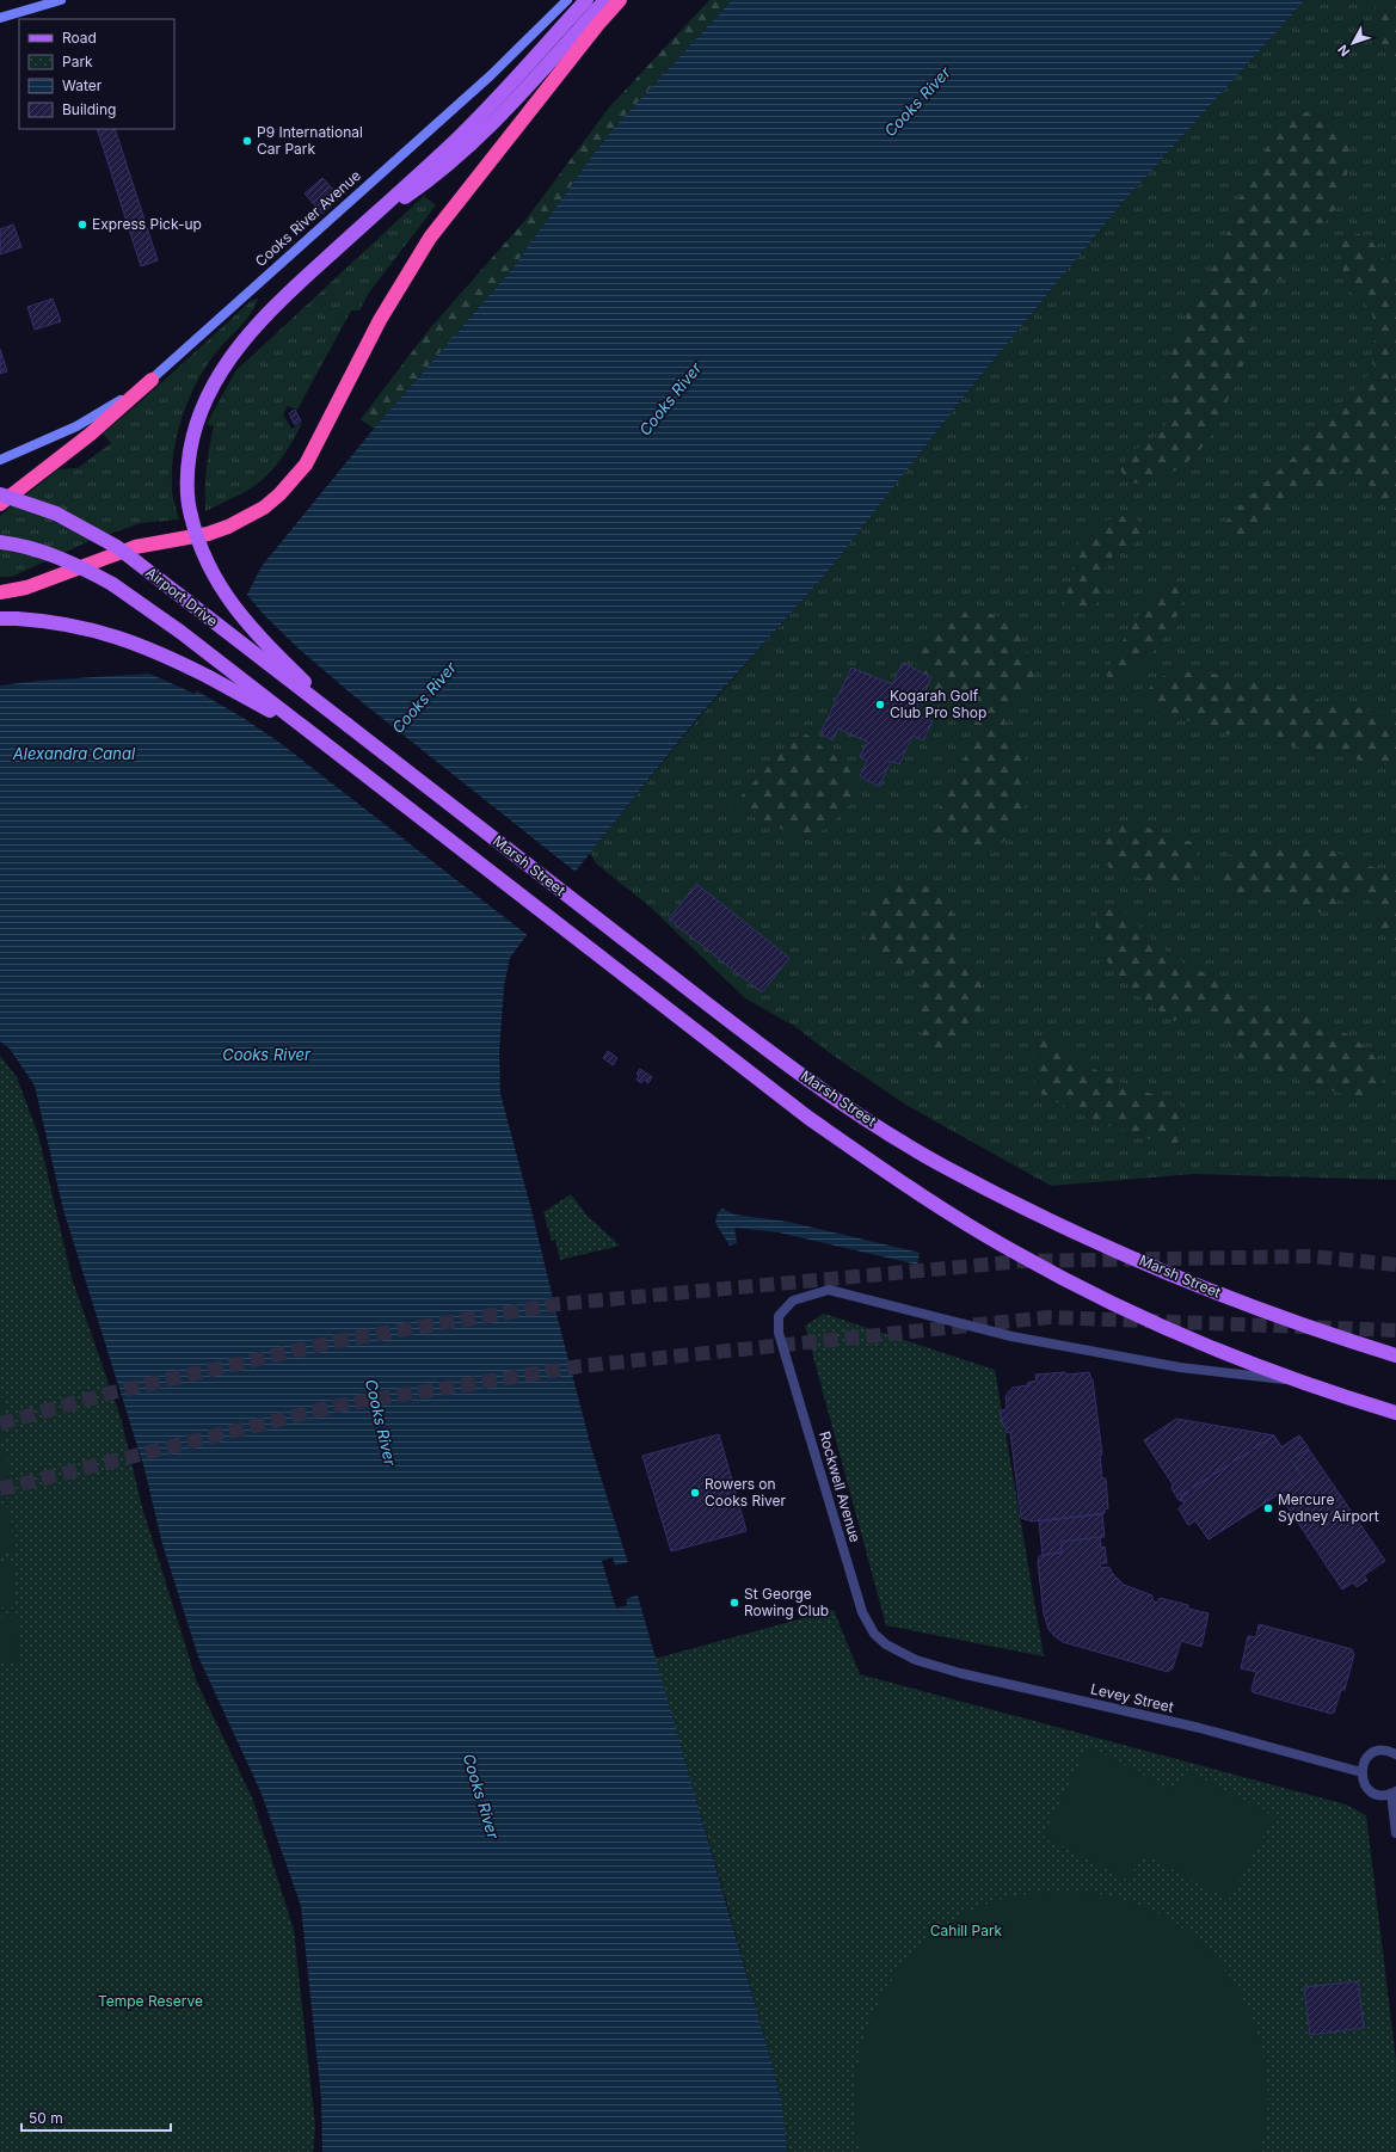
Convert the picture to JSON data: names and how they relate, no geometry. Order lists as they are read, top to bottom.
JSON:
{
  "streets": {
    "main road": ["Airport Drive", "Marsh Street"],
    "street": ["Cooks River Avenue", "Rockwell Avenue", "Levey Street"]
  },
  "crossings": [
    ["Airport Drive", "Marsh Street"],
    ["Marsh Street", "Rockwell Avenue"],
    ["Rockwell Avenue", "Levey Street"]
  ],
  "water": ["Cooks River", "Alexandra Canal"],
  "parks": ["Cahill Park", "Tempe Reserve"],
  "places": [
    "P9 International Car Park",
    "Express Pick-up",
    "Kogarah Golf Club Pro Shop",
    "Rowers on Cooks River",
    "Mercure Sydney Airport",
    "St George Rowing Club"
  ],
  "legend": [
    "Road",
    "Park",
    "Water",
    "Building"
  ],
  "scale_bar": "50 m",
  "north": "bottom left"
}
